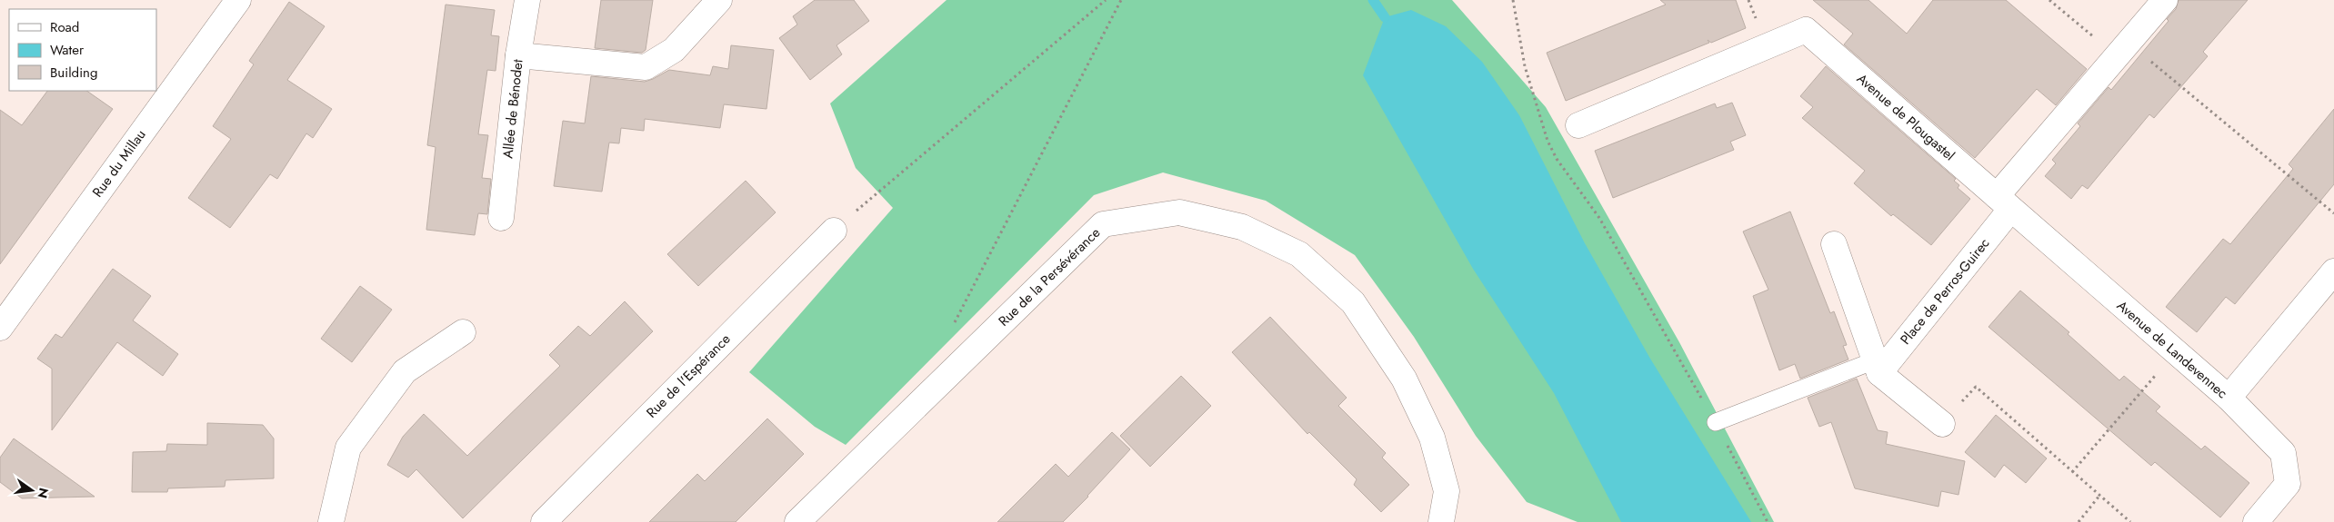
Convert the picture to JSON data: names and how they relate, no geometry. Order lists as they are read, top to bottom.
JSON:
{
  "streets": {
    "street": [
      "Allée de Bénodet",
      "Avenue de Plougastel",
      "Rue du Millau",
      "Rue de la Persévérance",
      "Place de Perros-Guirec",
      "Avenue de Landevennec",
      "Rue de l'Espérance"
    ]
  },
  "crossings": [
    ["Avenue de Plougastel", "Place de Perros-Guirec"],
    ["Avenue de Plougastel", "Avenue de Landevennec"],
    ["Place de Perros-Guirec", "Avenue de Landevennec"]
  ],
  "legend": ["Road", "Water", "Building"],
  "north": "right"
}
